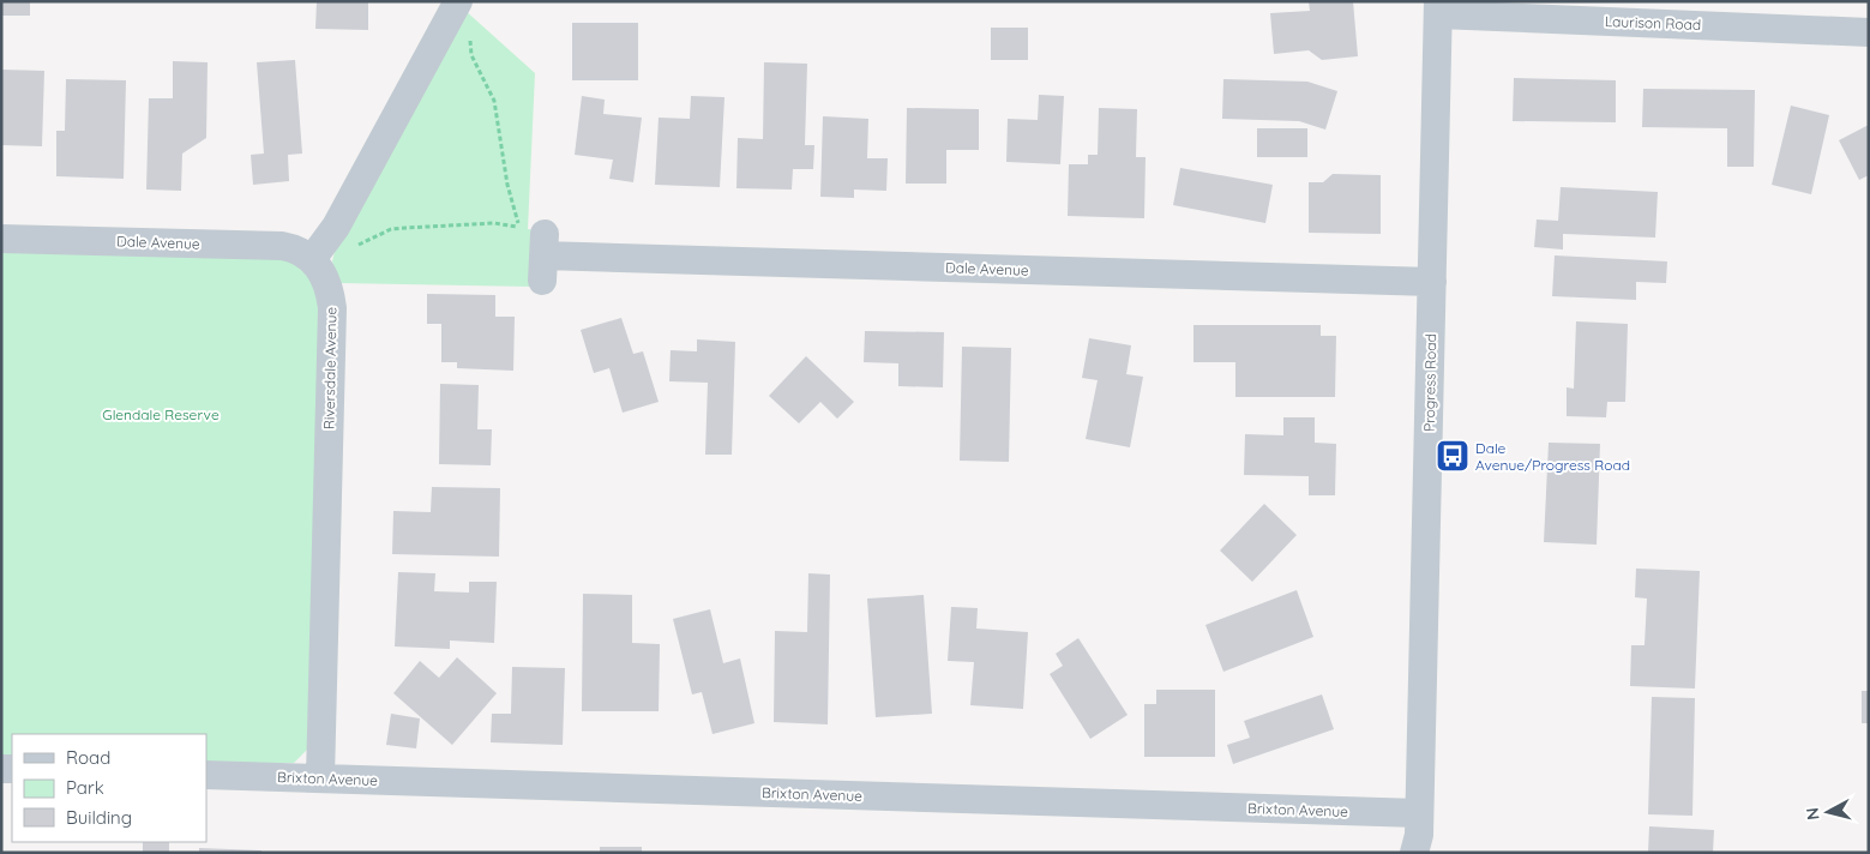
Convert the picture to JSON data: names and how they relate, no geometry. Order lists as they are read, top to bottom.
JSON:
{
  "streets": {
    "street": [
      "Laurison Road",
      "Dale Avenue",
      "Riversdale Avenue",
      "Progress Road",
      "Brixton Avenue"
    ]
  },
  "crossings": [
    ["Laurison Road", "Progress Road"],
    ["Dale Avenue", "Riversdale Avenue"],
    ["Dale Avenue", "Progress Road"],
    ["Riversdale Avenue", "Brixton Avenue"],
    ["Progress Road", "Brixton Avenue"]
  ],
  "parks": ["Glendale Reserve"],
  "places": {
    "bus stop": ["Dale Avenue/Progress Road"]
  },
  "legend": ["Road", "Park", "Building"],
  "north": "left"
}
